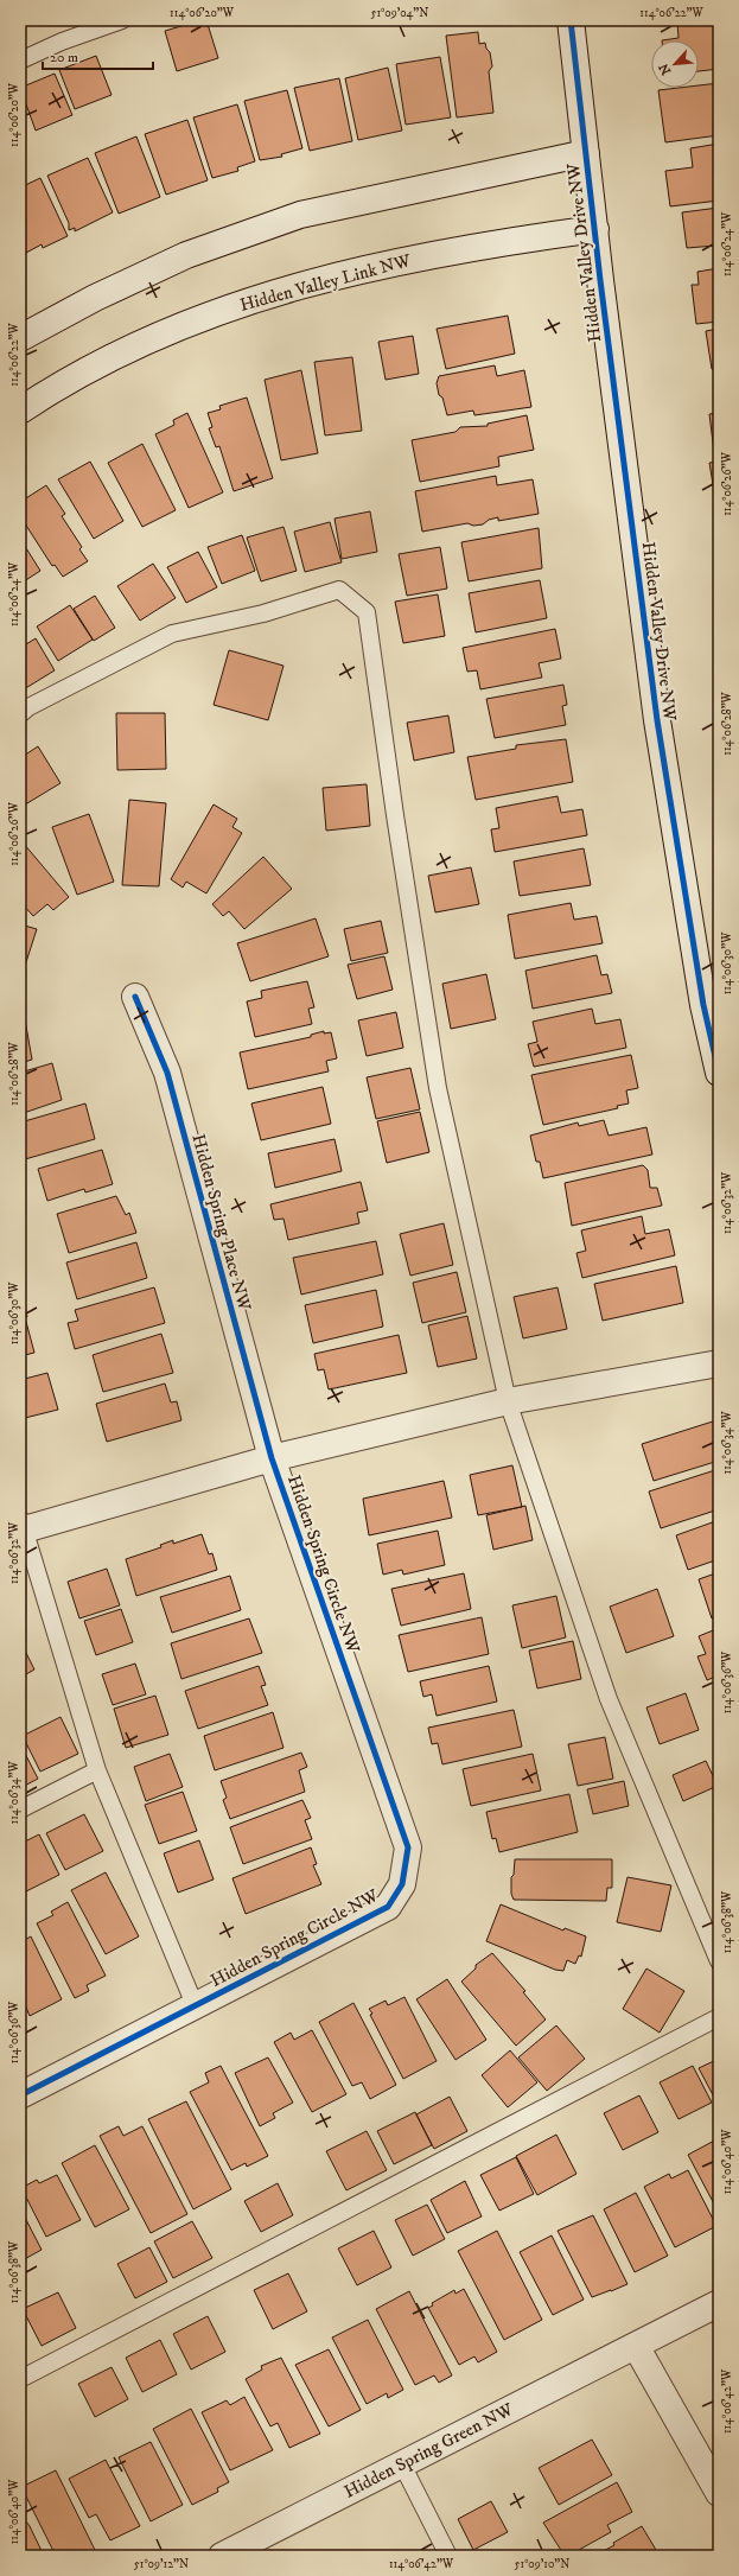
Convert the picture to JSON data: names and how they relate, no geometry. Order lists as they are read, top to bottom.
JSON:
{
  "streets": {
    "street": [
      "Hidden Valley Drive NW",
      "Hidden Valley Link NW",
      "Hidden Spring Place NW",
      "Hidden Spring Circle NW",
      "Hidden Spring Green NW"
    ]
  },
  "crossings": [
    ["Hidden Valley Drive NW", "Hidden Valley Link NW"],
    ["Hidden Spring Place NW", "Hidden Spring Circle NW"]
  ],
  "scale_bar": "20 m",
  "north": "bottom left",
  "coordinates": [
    "114°06'20\"W",
    "51°09'04\"N",
    "114°06'22\"W",
    "114°06'24\"W",
    "114°06'26\"W",
    "114°06'28\"W",
    "114°06'30\"W",
    "114°06'32\"W",
    "114°06'34\"W",
    "114°06'36\"W",
    "114°06'38\"W",
    "114°06'40\"W",
    "114°06'42\"W",
    "51°09'12\"N",
    "51°09'10\"N"
  ]
}
